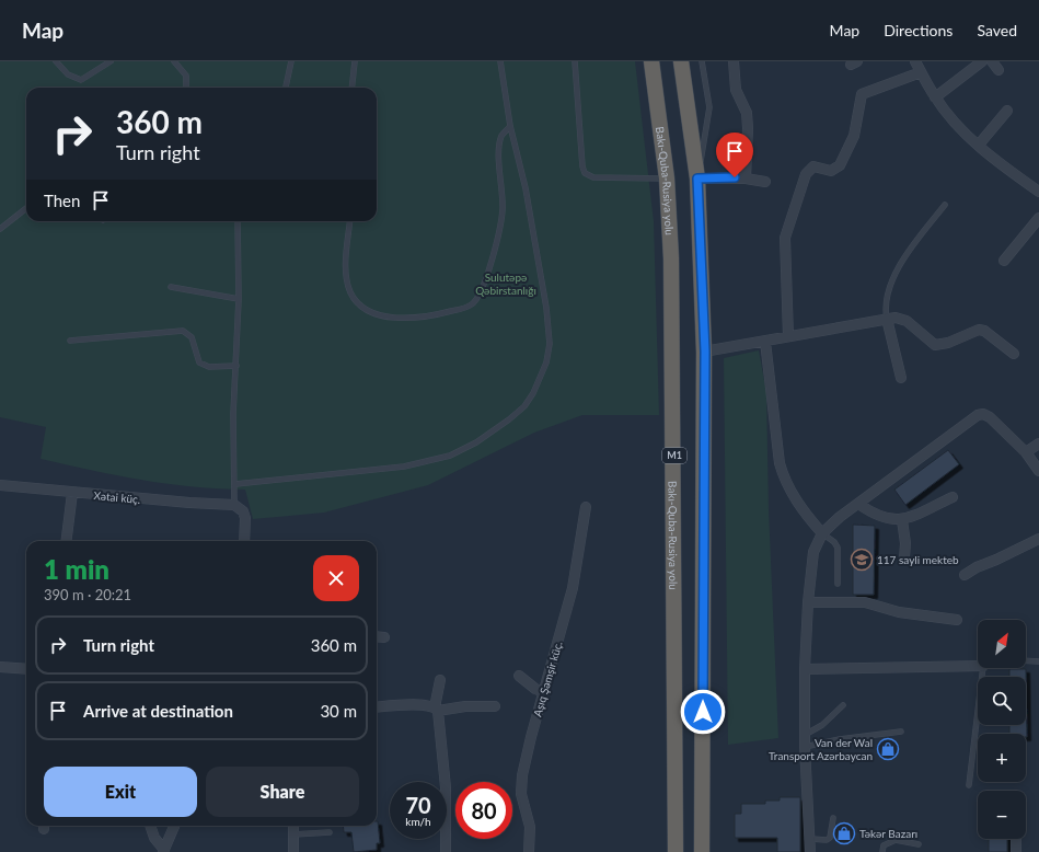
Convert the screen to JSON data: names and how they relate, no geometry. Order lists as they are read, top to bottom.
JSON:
{
  "streets": {
    "highway": ["Bakı-Quba-Rusiya yolu", "M1"],
    "street": ["Xətai küç.", "Aşıq Şəmşir küç."]
  },
  "parks": ["Sulutəpə Qəbirstanlığı"],
  "places": {
    "school or university": ["117 sayli mekteb"],
    "shop": ["Van der Wal Transport Azərbaycan", "Təkər Bazarı"]
  },
  "north": "top right",
  "page": {
    "header": "Map",
    "nav": ["Map", "Directions", "Saved"],
    "turn": ["360 m", "Turn right"],
    "then": "Then",
    "heading": ["1 min", "390 m · 20:21"],
    "list": [
      {
        "name": "Turn right",
        "value": "360 m"
      },
      {
        "name": "Arrive at destination",
        "value": "30 m"
      }
    ],
    "map_buttons": ["+", "−"],
    "buttons": ["Exit", "Share"],
    "speed": "70 km/h",
    "limit": "80"
  }
}
